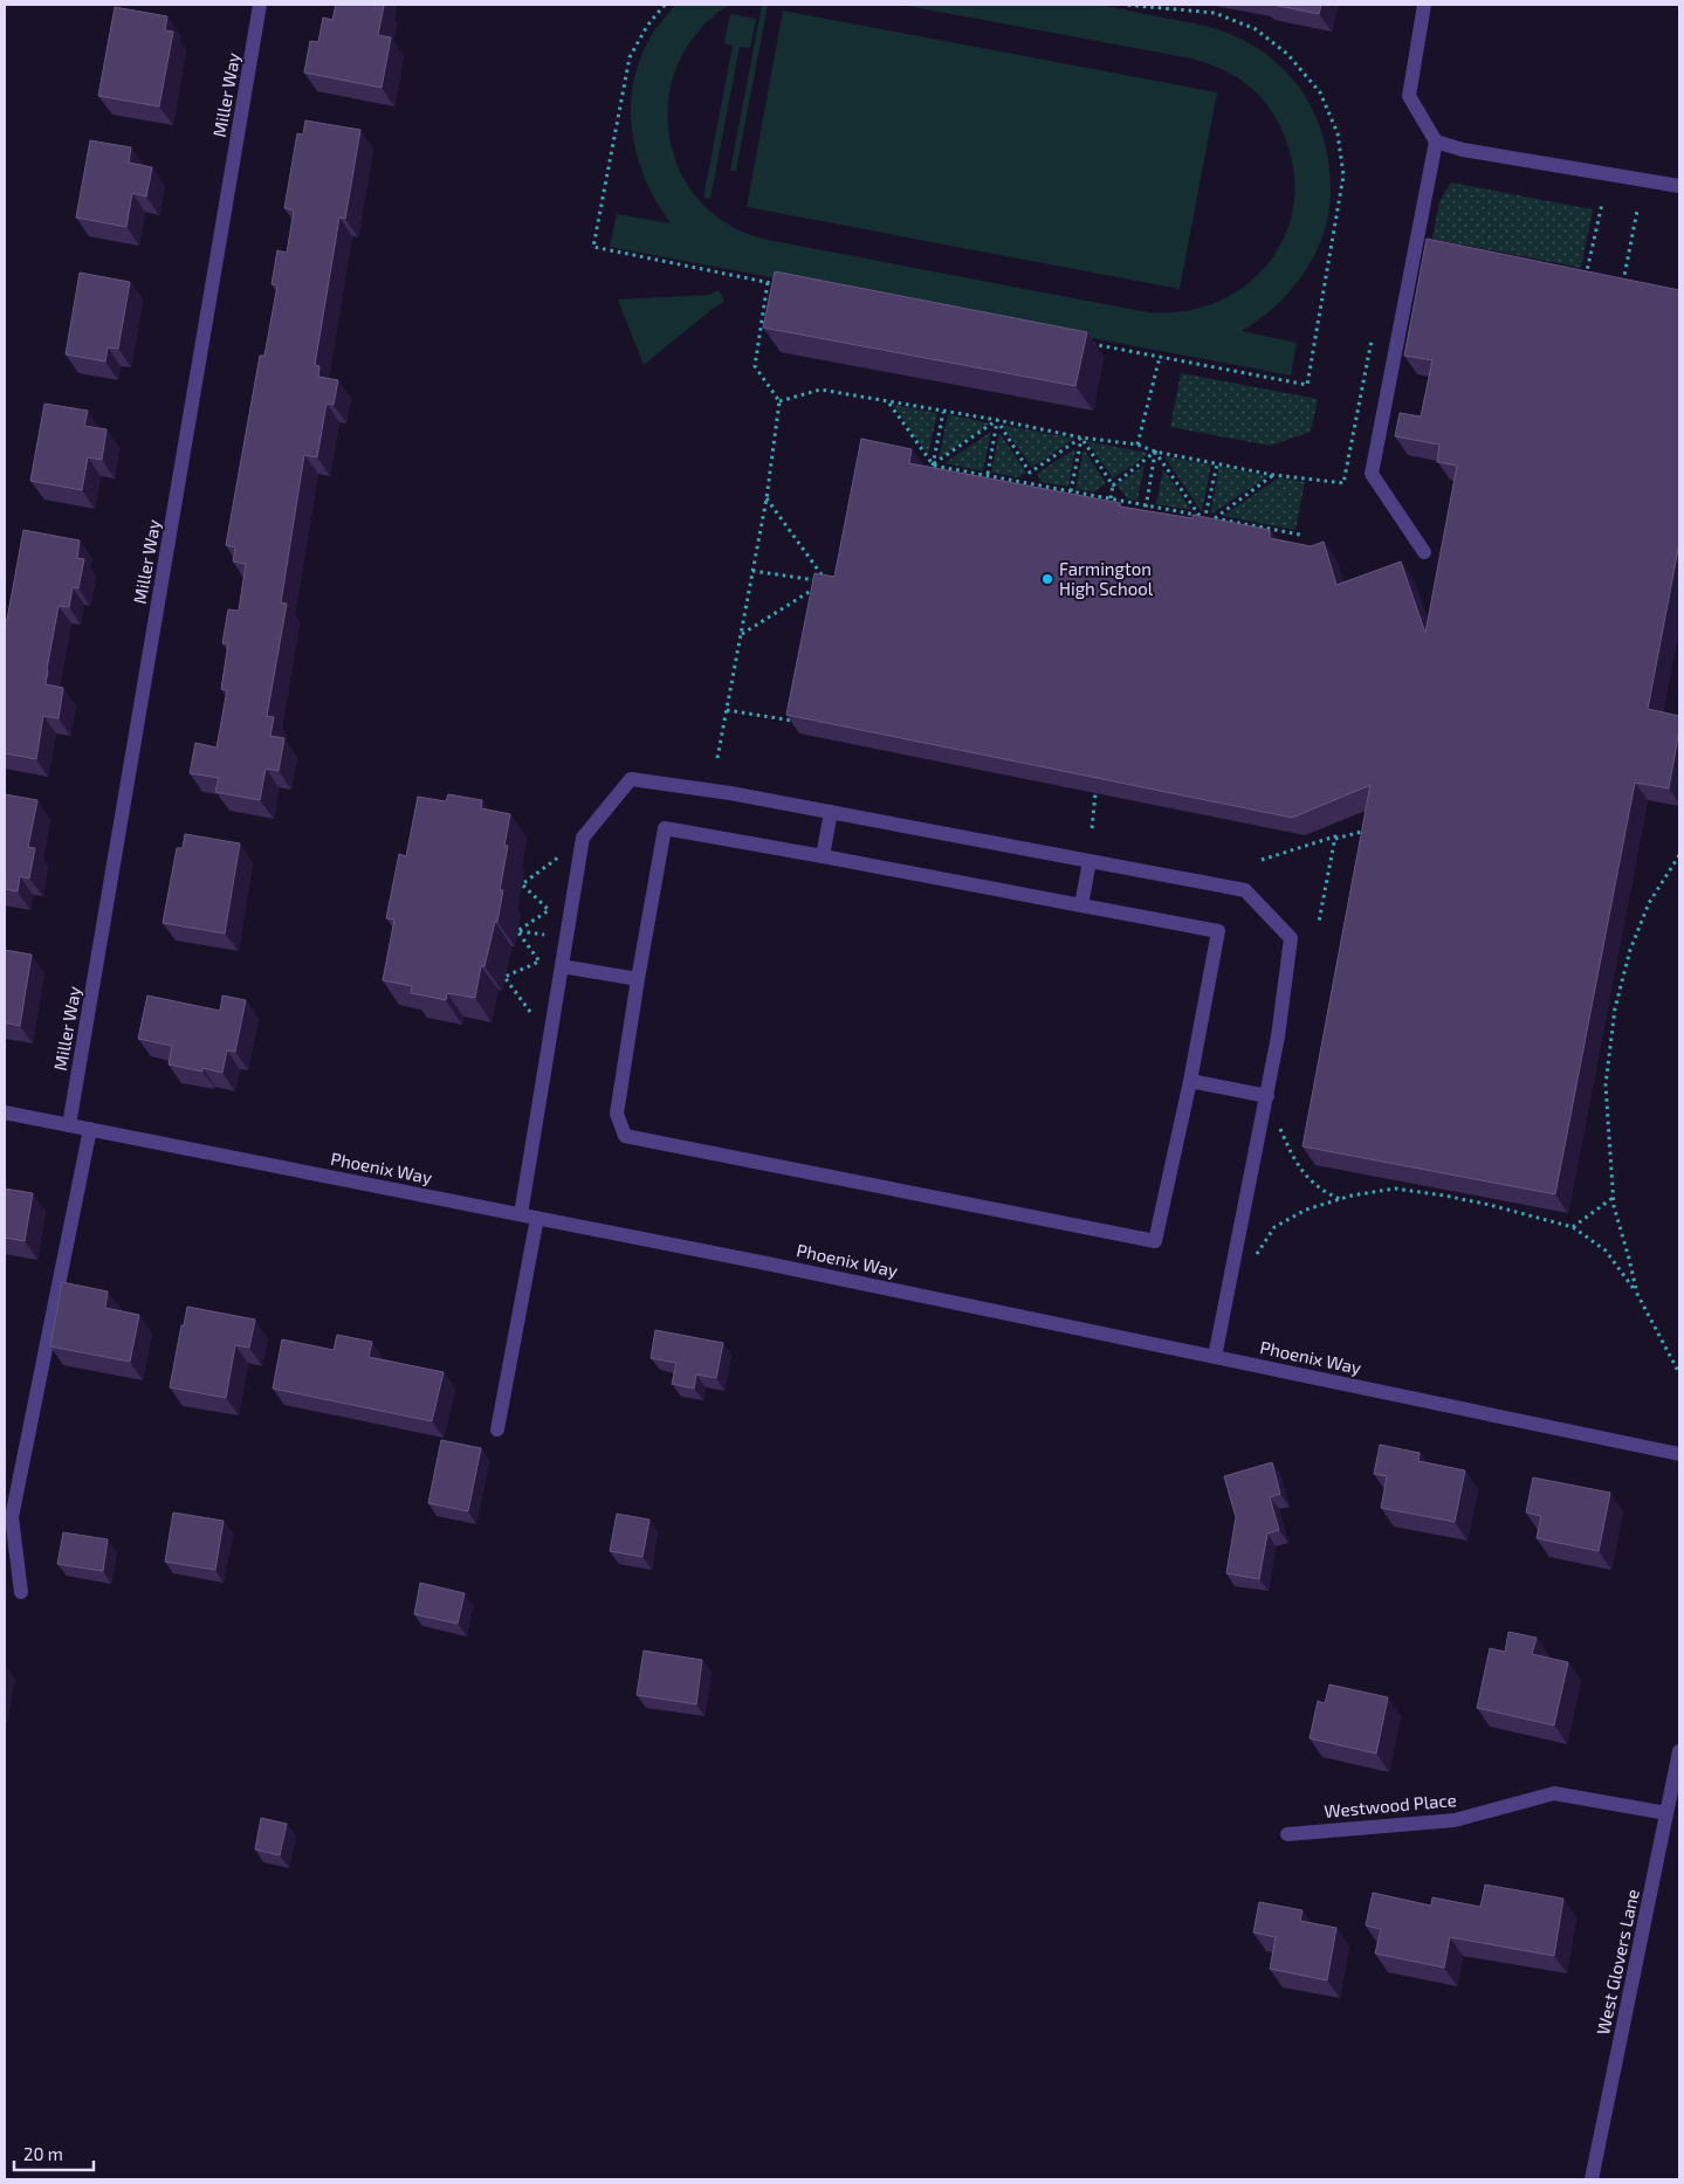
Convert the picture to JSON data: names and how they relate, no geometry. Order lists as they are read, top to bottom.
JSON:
{
  "streets": {
    "street": [
      "Miller Way",
      "Phoenix Way",
      "Westwood Place",
      "West Glovers Lane"
    ]
  },
  "crossings": [
    ["Miller Way", "Phoenix Way"],
    ["Westwood Place", "West Glovers Lane"]
  ],
  "places": ["Farmington High School"],
  "scale_bar": "20 m"
}
